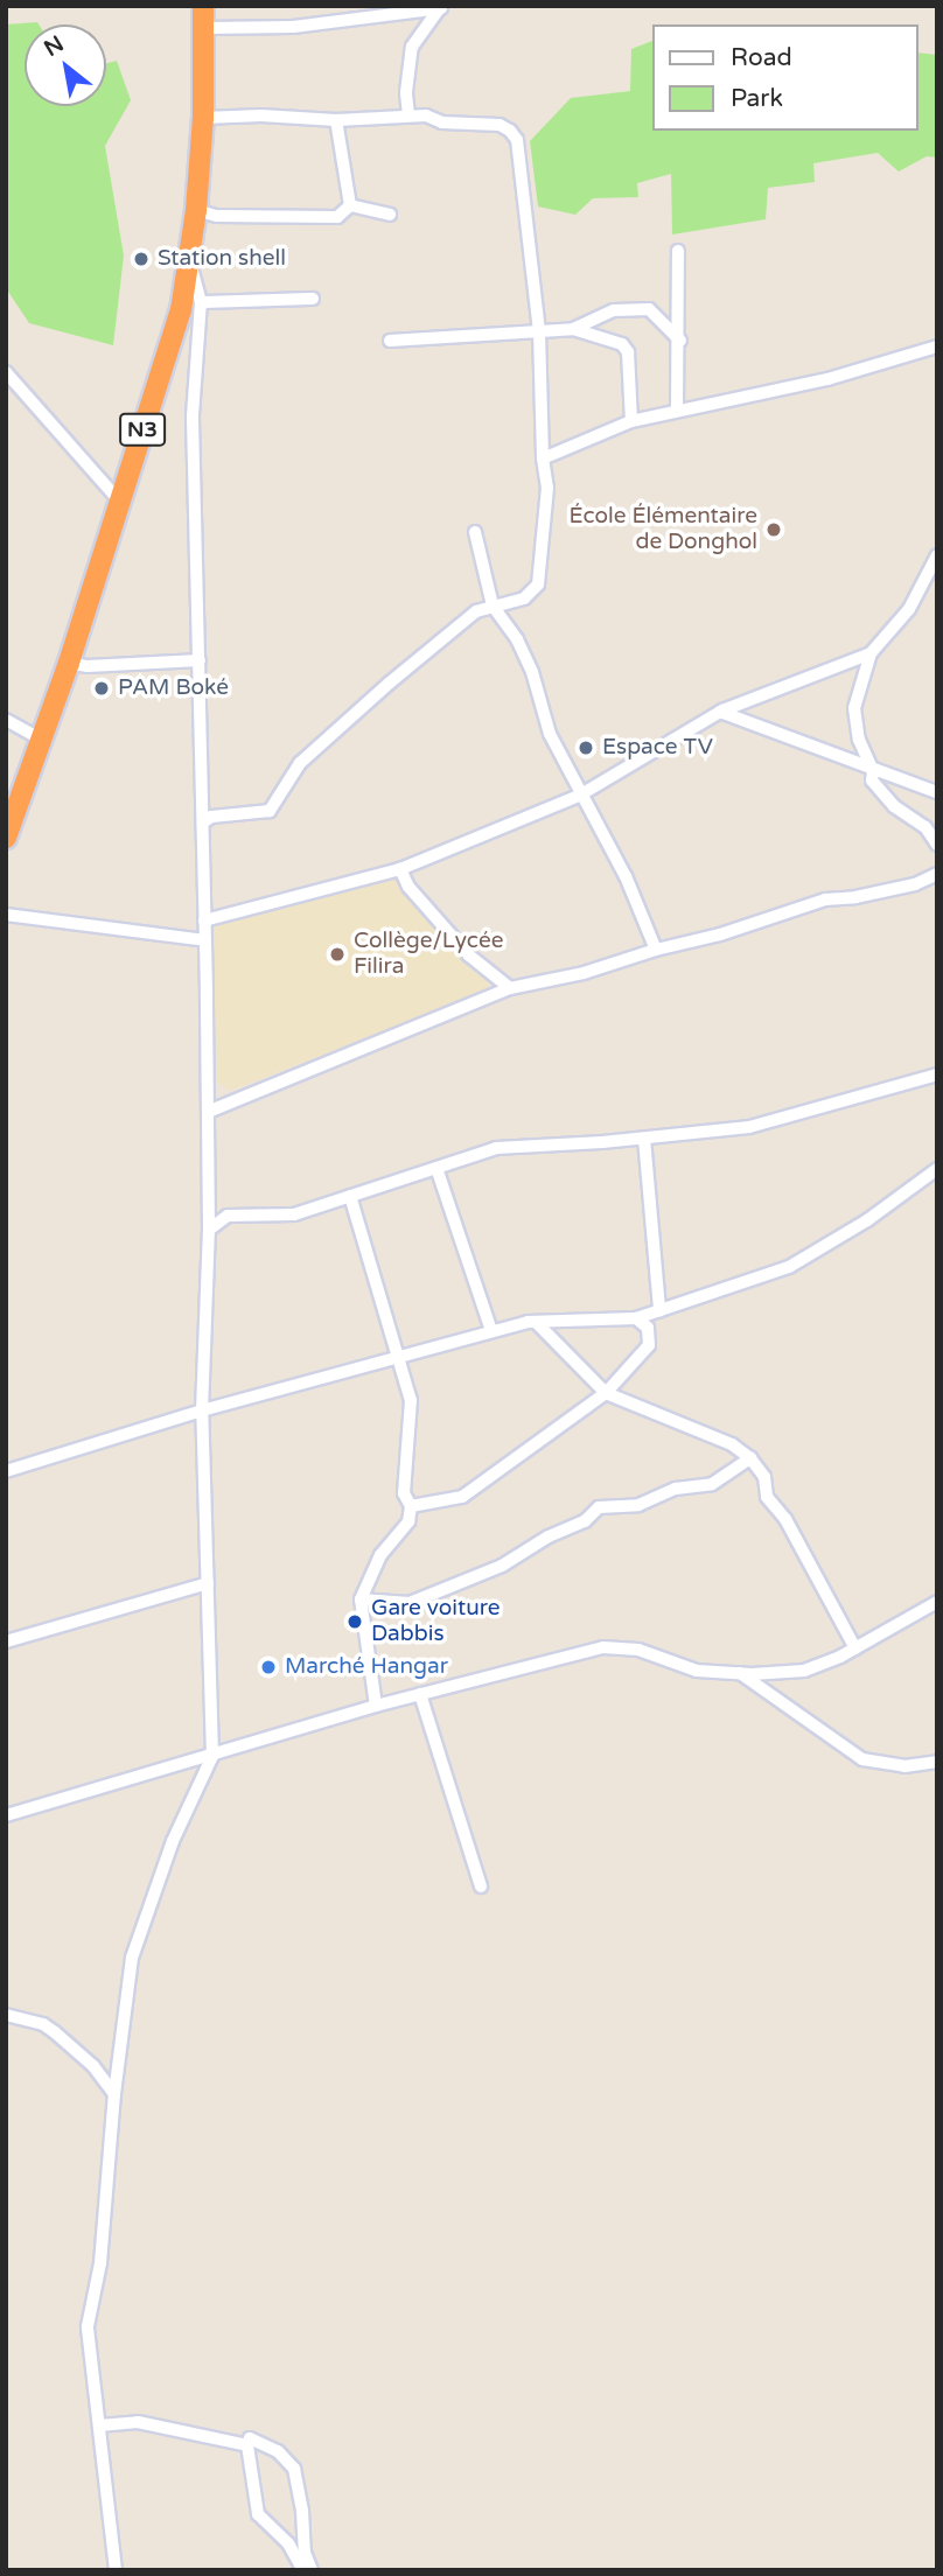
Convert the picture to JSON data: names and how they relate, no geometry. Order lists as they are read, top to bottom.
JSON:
{
  "streets": {
    "highway": ["N3"]
  },
  "places": [
    "Station shell",
    "École Élémentaire de Donghol",
    "PAM Boké",
    "Espace TV",
    "Collège/Lycée Filira",
    "Gare voiture Dabbis",
    "Marché Hangar"
  ],
  "legend": ["Road", "Park"],
  "north": "top left"
}
